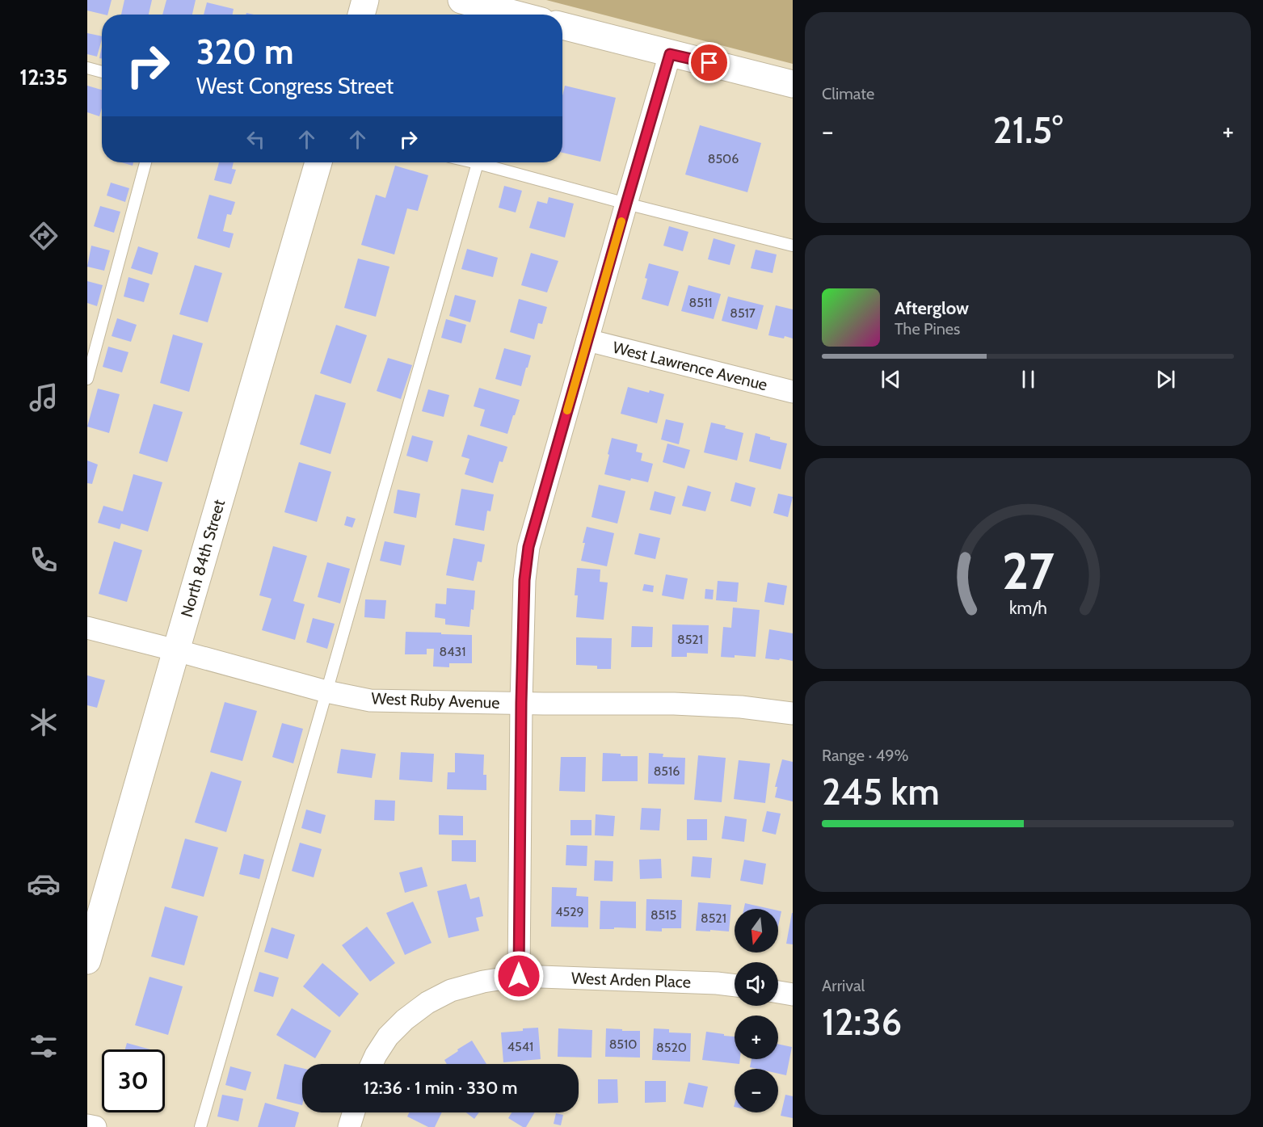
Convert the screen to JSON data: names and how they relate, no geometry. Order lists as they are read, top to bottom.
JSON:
{
  "streets": {
    "street": [
      "West Lawrence Avenue",
      "North 84th Street",
      "West Ruby Avenue",
      "West Arden Place"
    ]
  },
  "crossings": [
    ["North 84th Street", "West Ruby Avenue"]
  ],
  "house_numbers": [
    "8506",
    "8511",
    "8517",
    "8521",
    "8431",
    "8516",
    "4529",
    "8515",
    "8521",
    "8510",
    "4541",
    "8520"
  ],
  "north": "bottom",
  "page": {
    "tabs": "12:35",
    "tile": [
      "Climate",
      ["Range · 49%", "245 km"],
      ["Arrival", "12:36"]
    ],
    "turn": ["320 m", "West Congress Street"],
    "heat": ["−", "21.5°", "+"],
    "song": ["Afterglow", "The Pines"],
    "map_buttons": ["+", "−"],
    "limit": "30",
    "trip": "12:36 · 1 min · 330 m",
    "gauge": ["27", "km/h"]
  }
}
